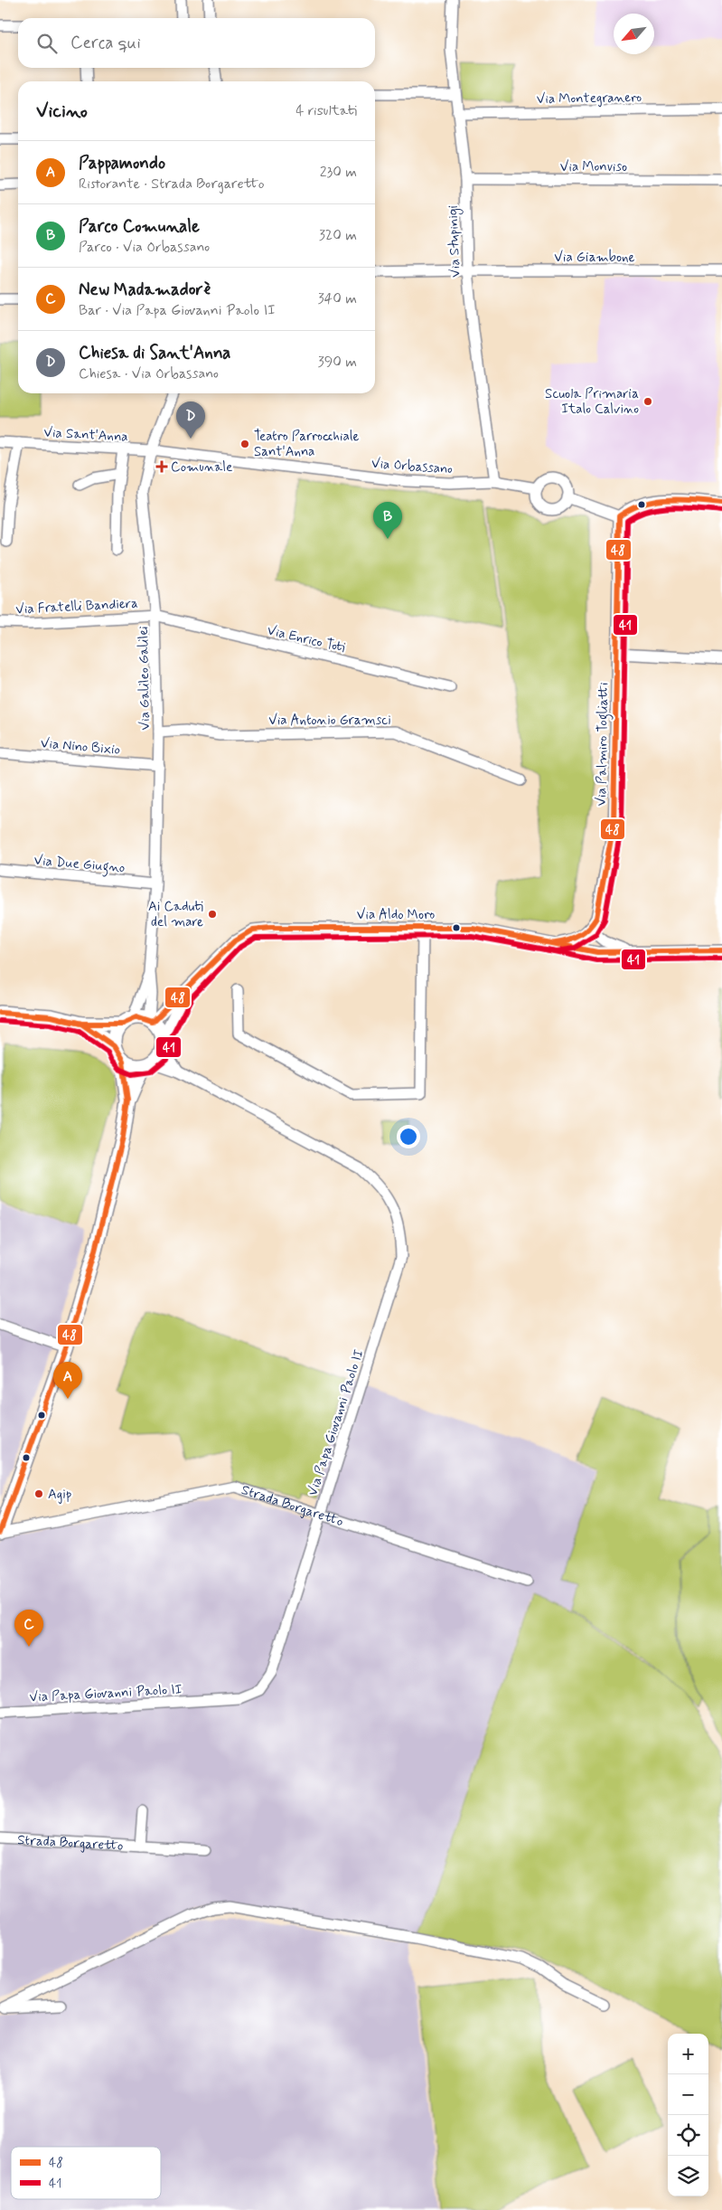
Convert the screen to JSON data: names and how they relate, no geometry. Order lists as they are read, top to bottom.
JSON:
{
  "streets": {
    "street": [
      "Via Montegranero",
      "Via Monviso",
      "Via Stupinigi",
      "Via Giambone",
      "Via Sant'Anna",
      "Via Orbassano",
      "Via Fratelli Bandiera",
      "Via Enrico Toti",
      "Via Galileo Galilei",
      "Via Antonio Gramsci",
      "Via Palmiro Togliatti",
      "Via Nino Bixio",
      "Via Due Giugno",
      "Via Aldo Moro",
      "Via Papa Giovanni Paolo II",
      "Strada Borgaretto"
    ]
  },
  "crossings": [
    ["Via Montegranero", "Via Stupinigi"],
    ["Via Monviso", "Via Stupinigi"],
    ["Via Stupinigi", "Via Giambone"],
    ["Via Stupinigi", "Via Orbassano"],
    ["Via Sant'Anna", "Via Orbassano"],
    ["Via Sant'Anna", "Via Galileo Galilei"],
    ["Via Orbassano", "Via Galileo Galilei"],
    ["Via Fratelli Bandiera", "Via Enrico Toti"],
    ["Via Fratelli Bandiera", "Via Galileo Galilei"],
    ["Via Enrico Toti", "Via Galileo Galilei"],
    ["Via Galileo Galilei", "Via Antonio Gramsci"],
    ["Via Galileo Galilei", "Via Nino Bixio"],
    ["Via Galileo Galilei", "Via Due Giugno"],
    ["Via Galileo Galilei", "Via Aldo Moro"],
    ["Via Galileo Galilei", "Via Papa Giovanni Paolo II"],
    ["Via Galileo Galilei", "Strada Borgaretto"],
    ["Via Palmiro Togliatti", "Via Aldo Moro"],
    ["Via Aldo Moro", "Via Papa Giovanni Paolo II"],
    ["Via Aldo Moro", "Strada Borgaretto"],
    ["Via Papa Giovanni Paolo II", "Strada Borgaretto"]
  ],
  "places": {
    "other": [
      "Scuola Primaria Italo Calvino",
      "Teatro Parrocchiale Sant'Anna",
      "Ai Caduti del mare",
      "Agip"
    ],
    "health": ["Comunale"]
  },
  "lines": ["transit line 48", "transit line 41"],
  "legend": ["48", "41"],
  "north": "bottom left",
  "page": {
    "search": "Cerca qui",
    "heading": ["Vicino", "4 risultati"],
    "list": [
      {
        "mark": "A",
        "name": "Pappamondo",
        "note": "Ristorante · Strada Borgaretto",
        "value": "230 m"
      },
      {
        "mark": "B",
        "name": "Parco Comunale",
        "note": "Parco · Via Orbassano",
        "value": "320 m"
      },
      {
        "mark": "C",
        "name": "New Madamadorè",
        "note": "Bar · Via Papa Giovanni Paolo II",
        "value": "340 m"
      },
      {
        "mark": "D",
        "name": "Chiesa di Sant'Anna",
        "note": "Chiesa · Via Orbassano",
        "value": "390 m"
      }
    ],
    "pins": [
      "D",
      "B",
      "A",
      "C"
    ],
    "map_buttons": ["+", "−"]
  }
}
